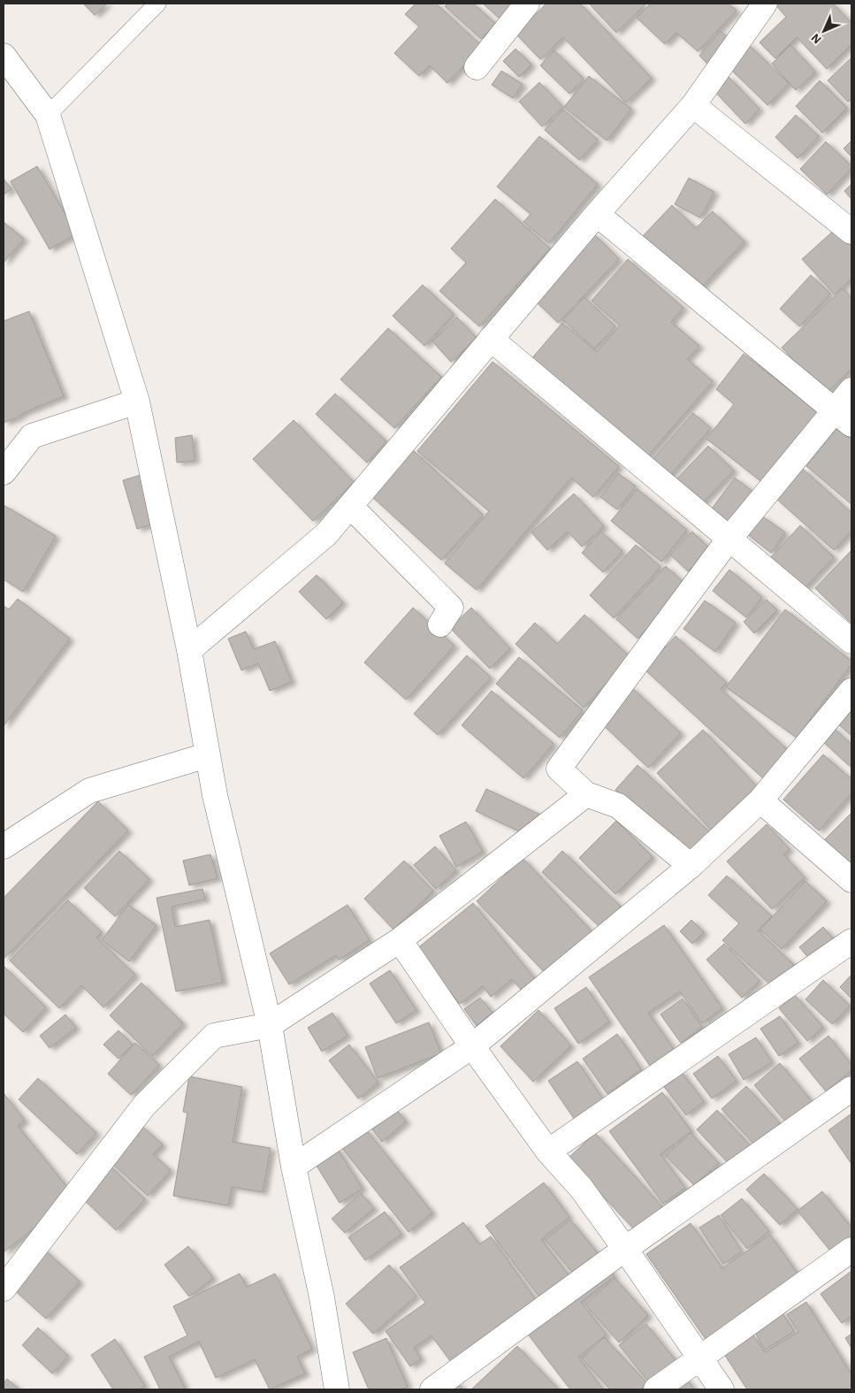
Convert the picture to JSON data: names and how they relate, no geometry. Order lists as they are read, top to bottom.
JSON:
{
  "north": "bottom left"
}
